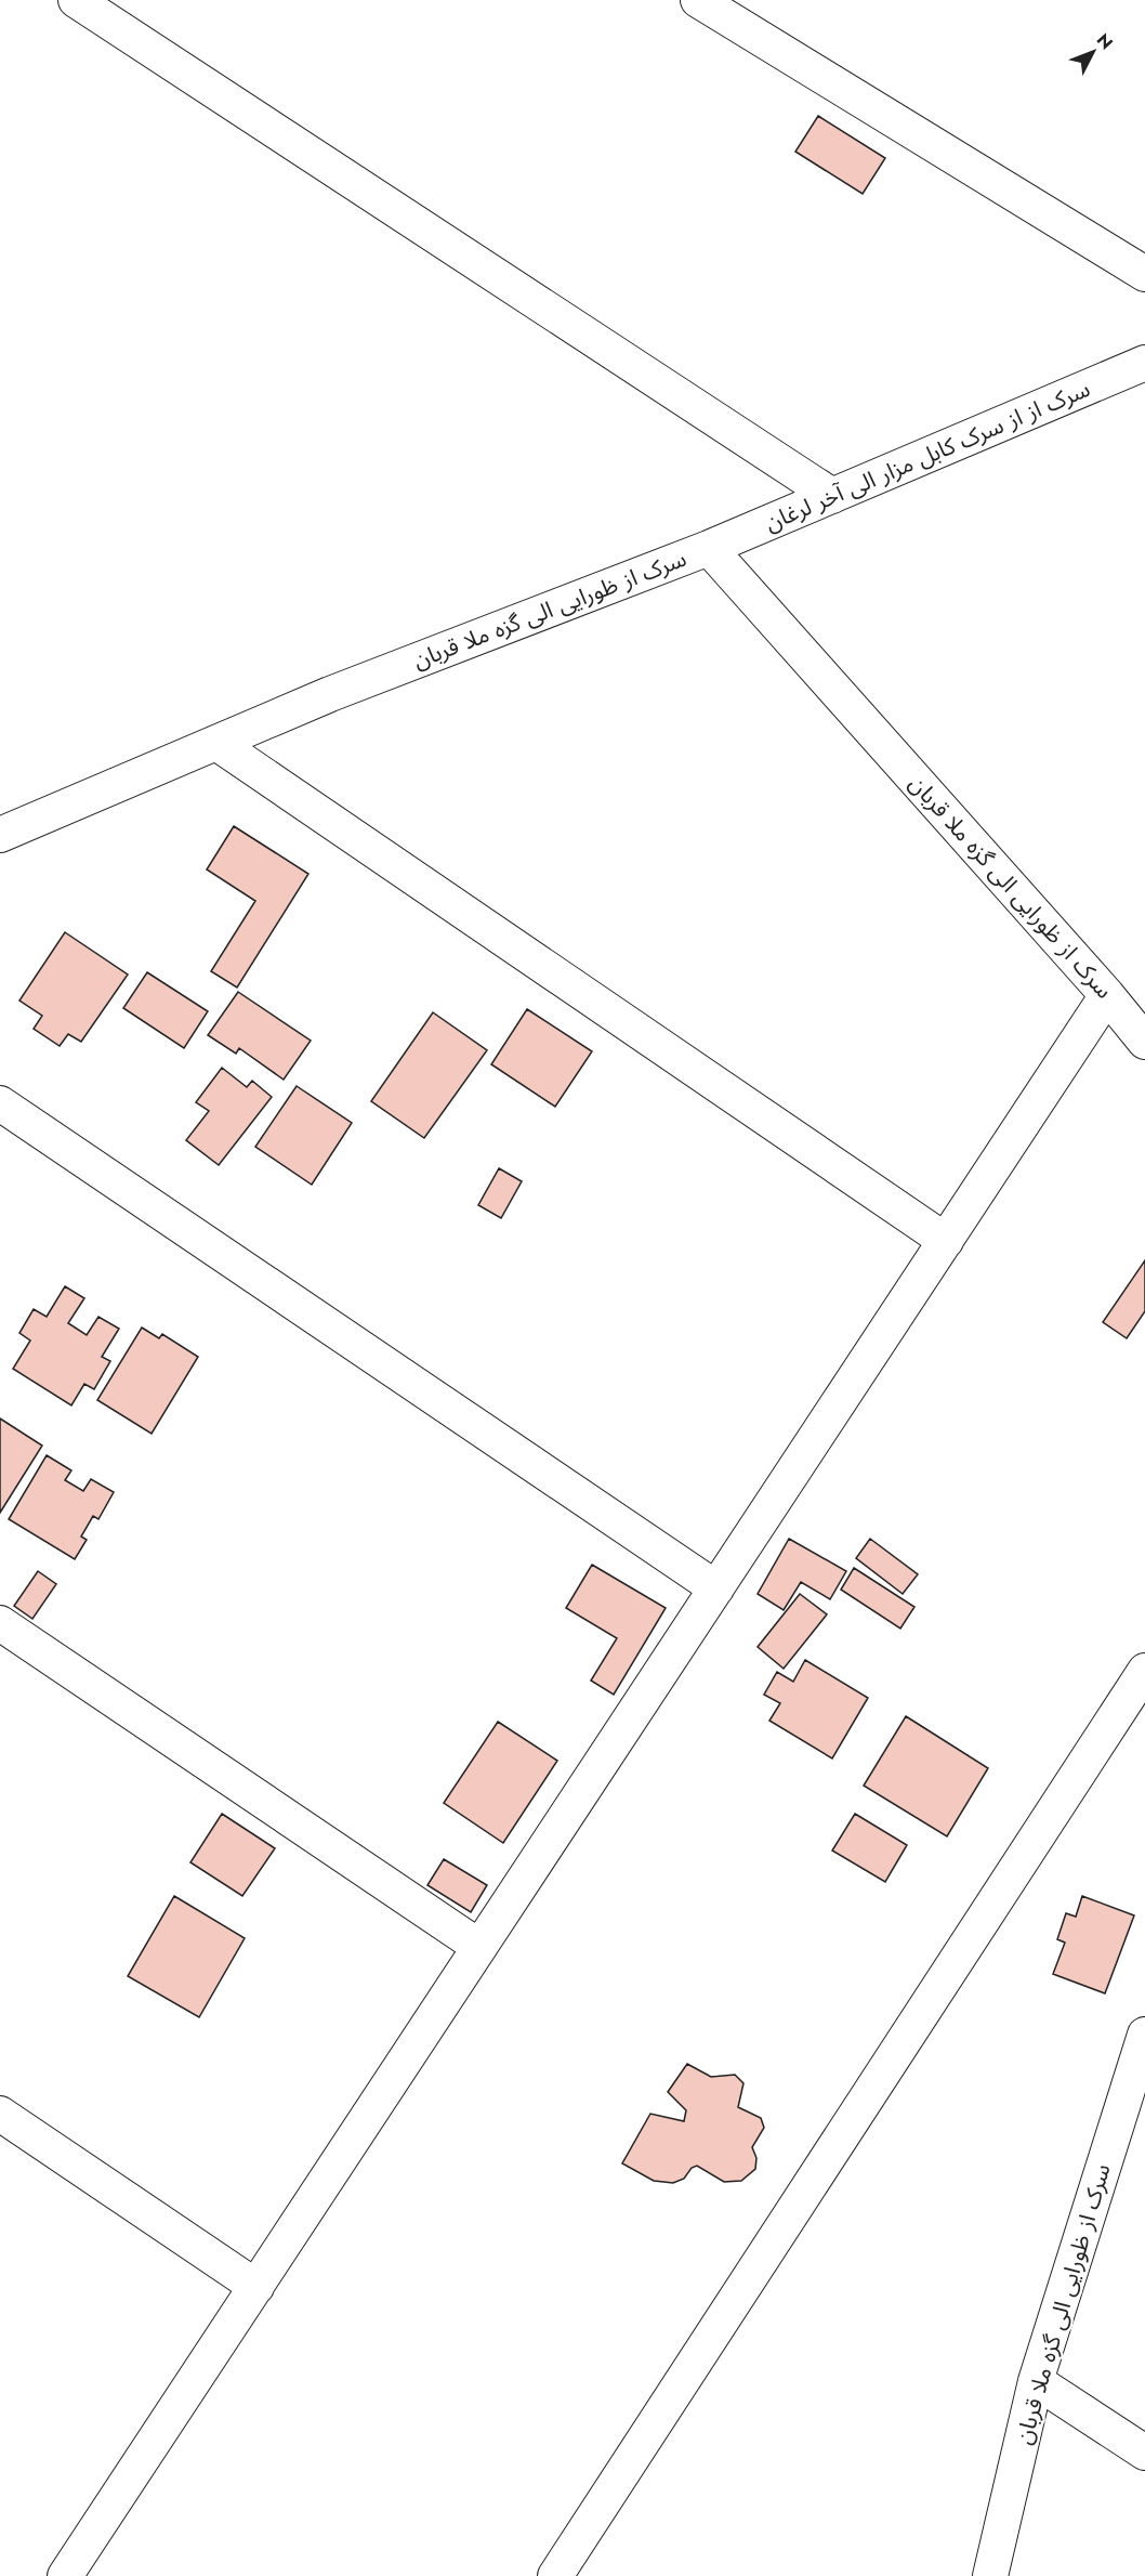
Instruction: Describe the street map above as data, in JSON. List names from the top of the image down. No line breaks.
{"streets":{"street":["سرک از از سرک کابل مزار الی آخر لرغان","سرک از ظورایی الی گزه ملا قربان"]},"crossings":[["سرک از از سرک کابل مزار الی آخر لرغان","سرک از ظورایی الی گزه ملا قربان"]],"north":"top right"}
